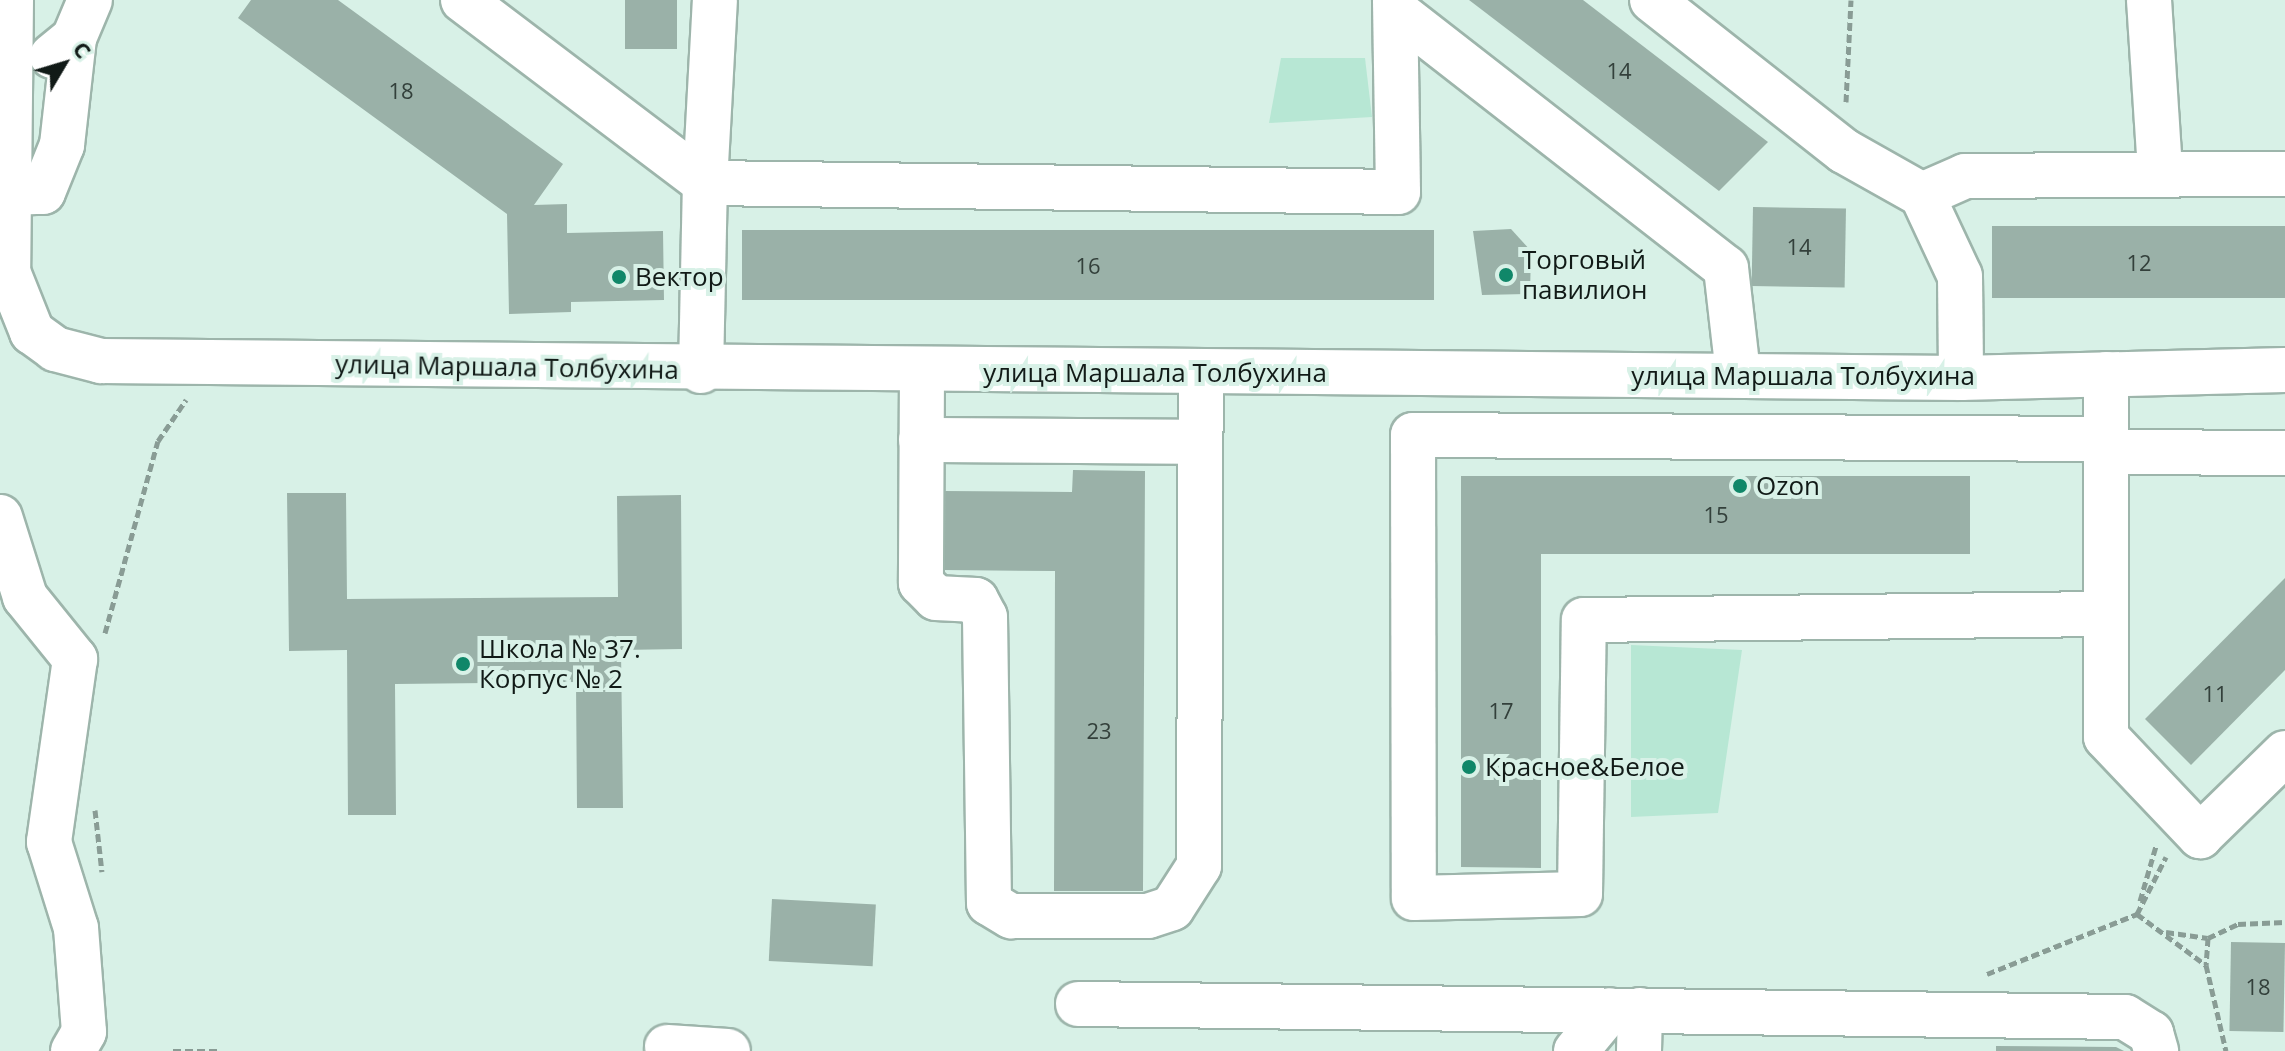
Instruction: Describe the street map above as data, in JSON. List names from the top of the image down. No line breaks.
{"streets":{"street":["улица Маршала Толбухина"]},"places":["Торговый павилион","Вектор","Ozon","Школа № 37. Корпус № 2","Красное&Белое"],"house_numbers":["14","18","14","12","16","15","11","17","23","18"],"north":"top right"}
